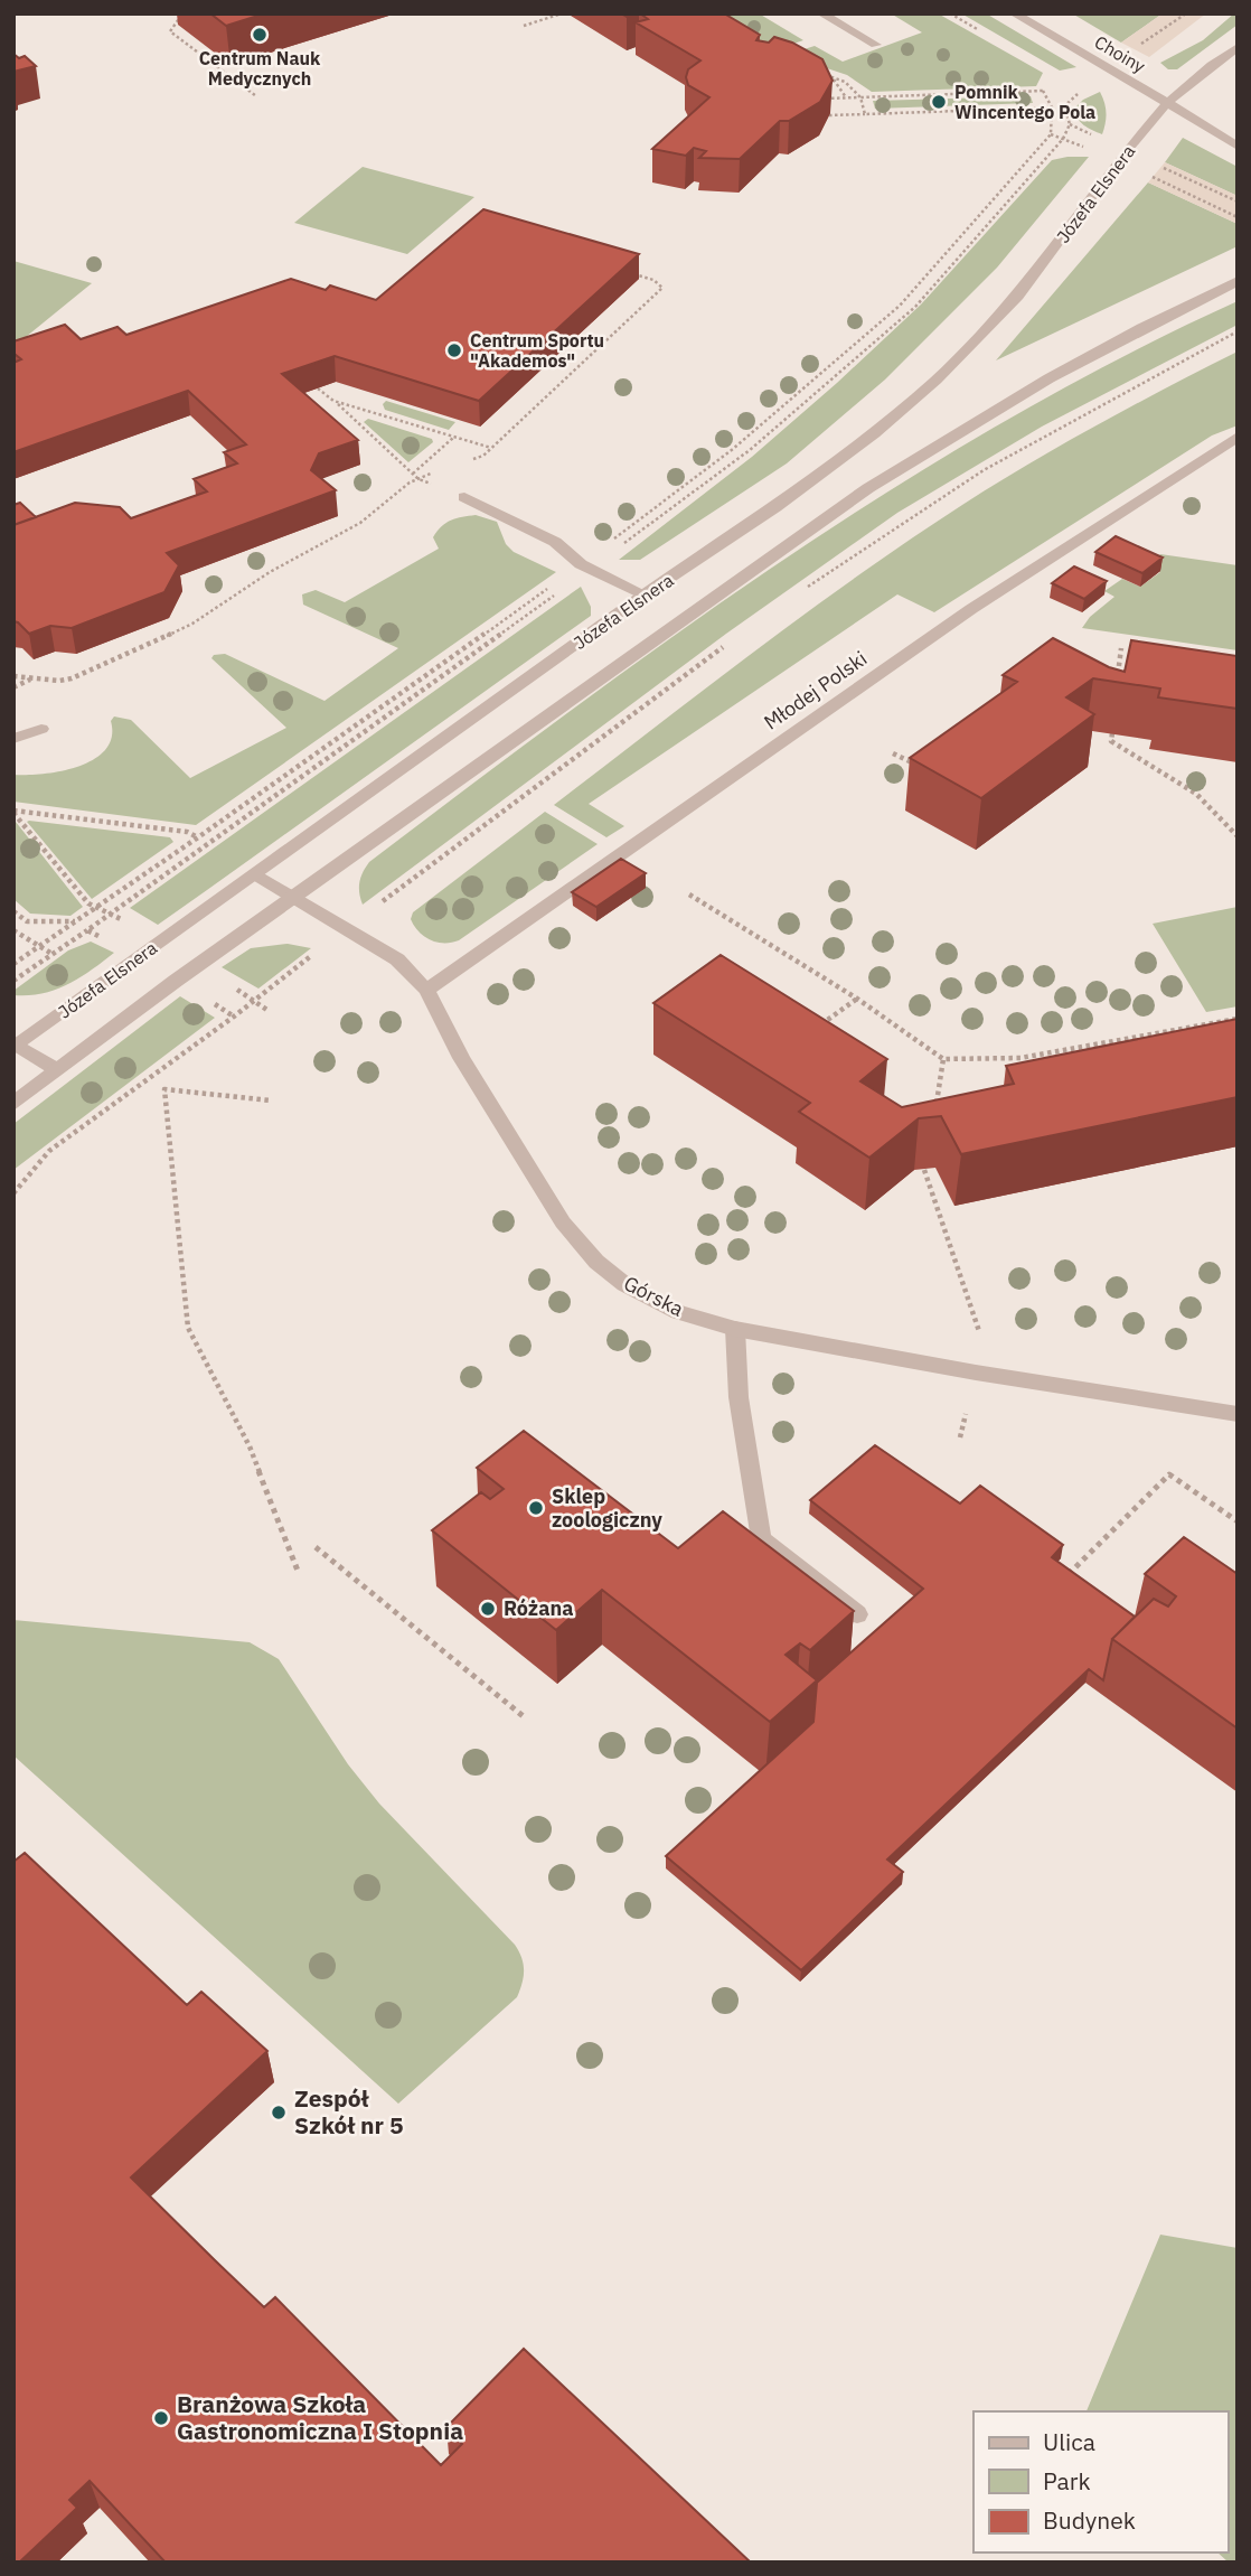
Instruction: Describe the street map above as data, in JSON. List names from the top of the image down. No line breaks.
{"streets":{"street":["Choiny","Józefa Elsnera","Młodej Polski","Górska"]},"crossings":[["Choiny","Józefa Elsnera"],["Józefa Elsnera","Górska"],["Młodej Polski","Górska"]],"places":["Centrum Nauk Medycznych","Pomnik Wincentego Pola","Centrum Sportu \"Akademos\"","Sklep zoologiczny","Różana","Zespół Szkół nr 5","Branżowa Szkoła Gastronomiczna I Stopnia"],"legend":["Ulica","Park","Budynek"]}
